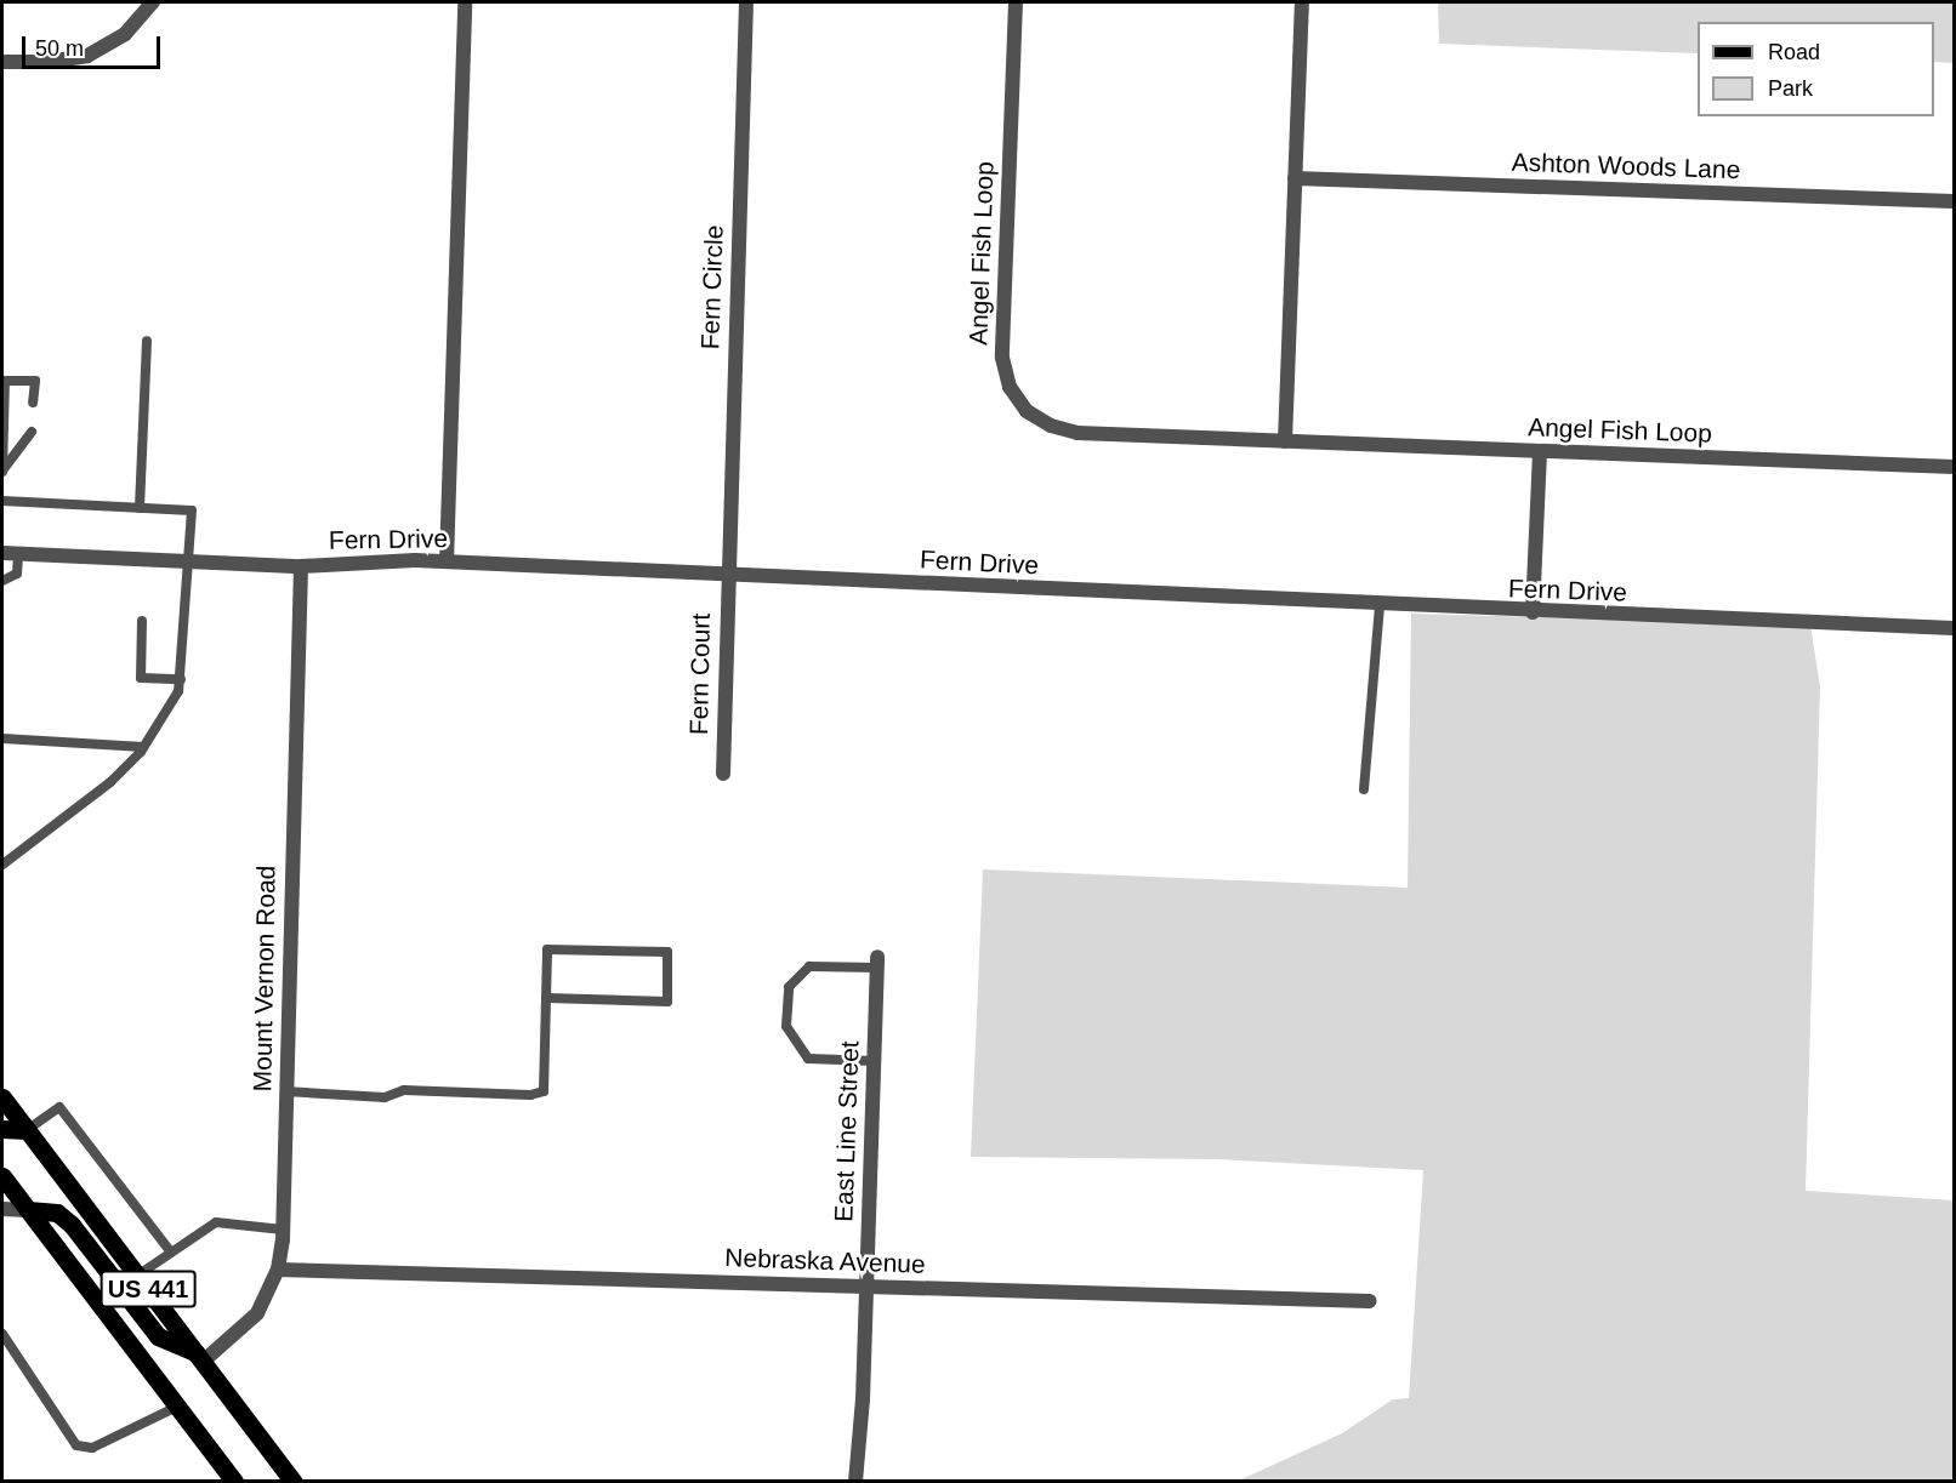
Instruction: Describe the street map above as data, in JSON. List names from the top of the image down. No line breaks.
{"streets":{"main road":["US 441"],"street":["Ashton Woods Lane","Angel Fish Loop","Fern Circle","Fern Drive","Fern Court","Mount Vernon Road","East Line Street","Nebraska Avenue"]},"crossings":[["Fern Circle","Fern Drive"],["Fern Circle","Fern Court"],["Fern Drive","Fern Court"],["Fern Drive","Mount Vernon Road"],["Mount Vernon Road","Nebraska Avenue"],["Mount Vernon Road","US 441"],["East Line Street","Nebraska Avenue"]],"legend":["Road","Park"],"scale_bar":"50 m"}
